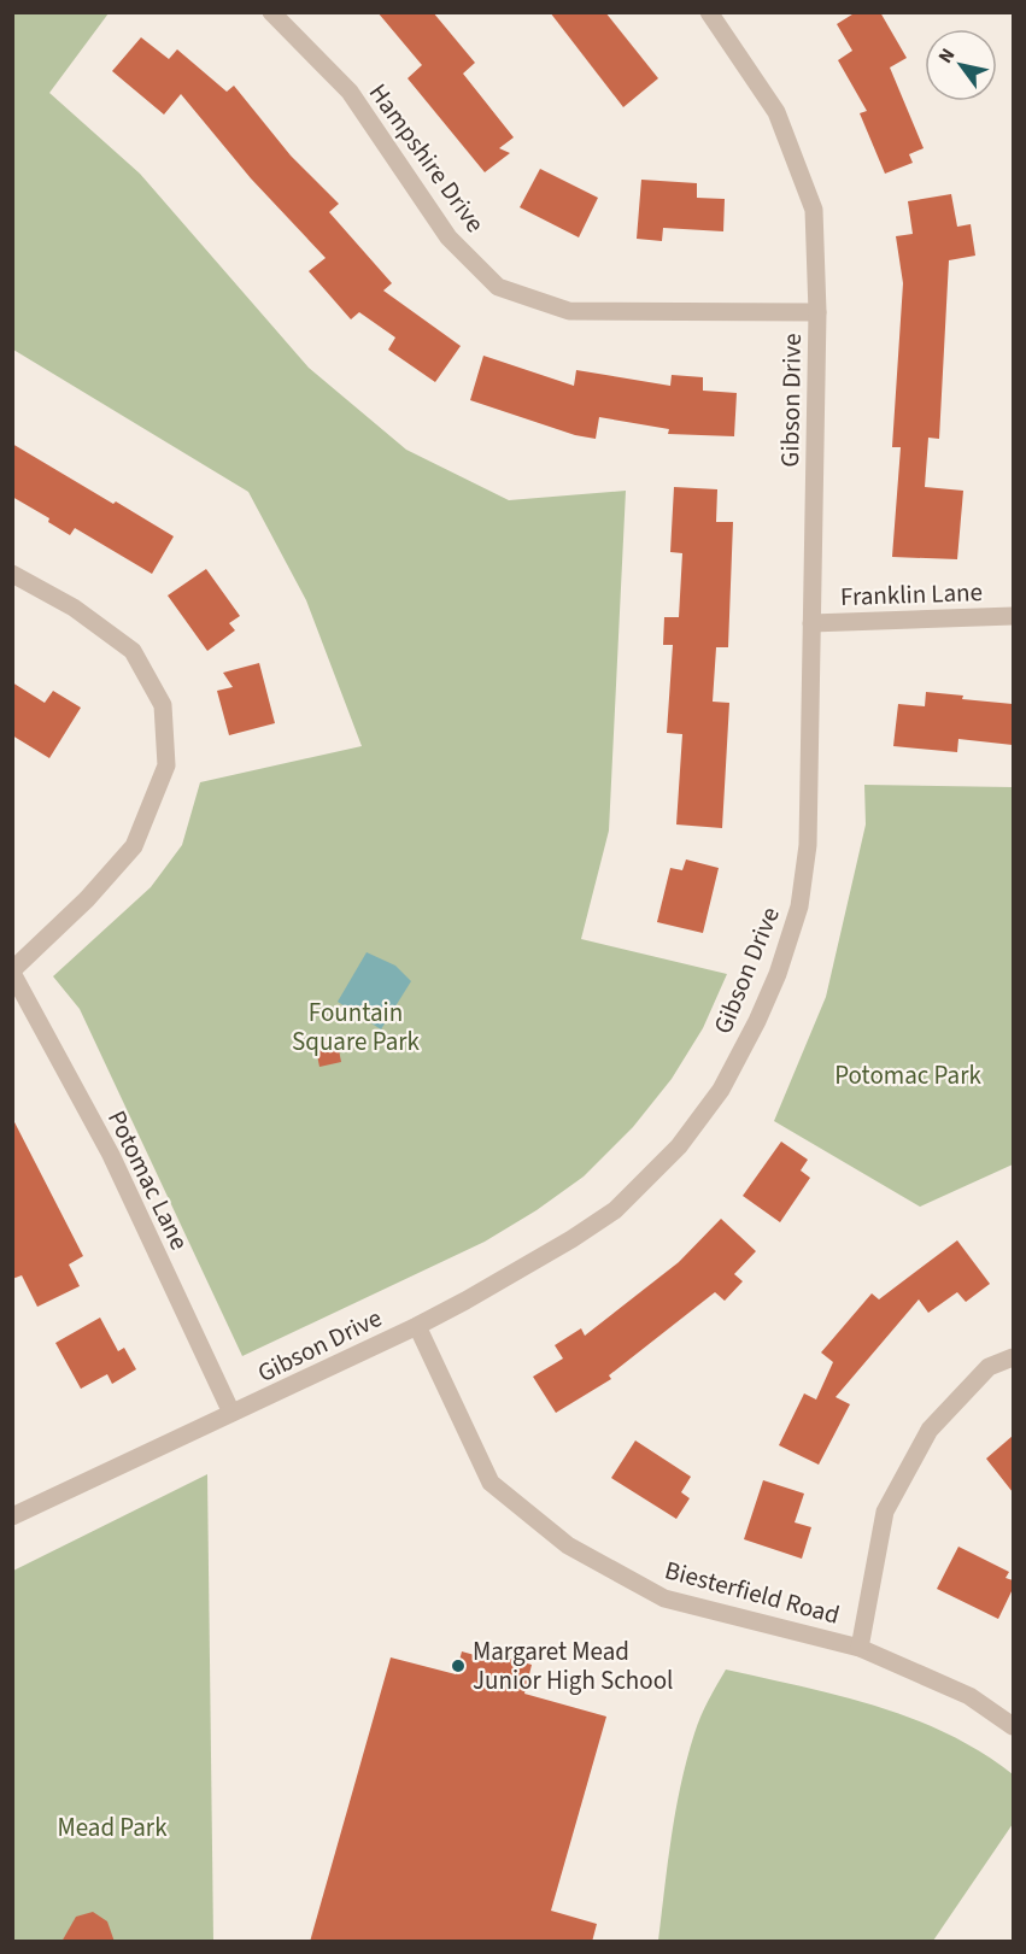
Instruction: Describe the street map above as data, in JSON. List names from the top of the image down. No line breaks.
{"streets":{"street":["Hampshire Drive","Gibson Drive","Franklin Lane","Potomac Lane","Biesterfield Road"]},"crossings":[["Hampshire Drive","Gibson Drive"],["Gibson Drive","Franklin Lane"],["Gibson Drive","Potomac Lane"],["Gibson Drive","Biesterfield Road"]],"parks":["Fountain Square Park","Potomac Park","Mead Park"],"places":["Margaret Mead Junior High School"],"north":"top left"}
